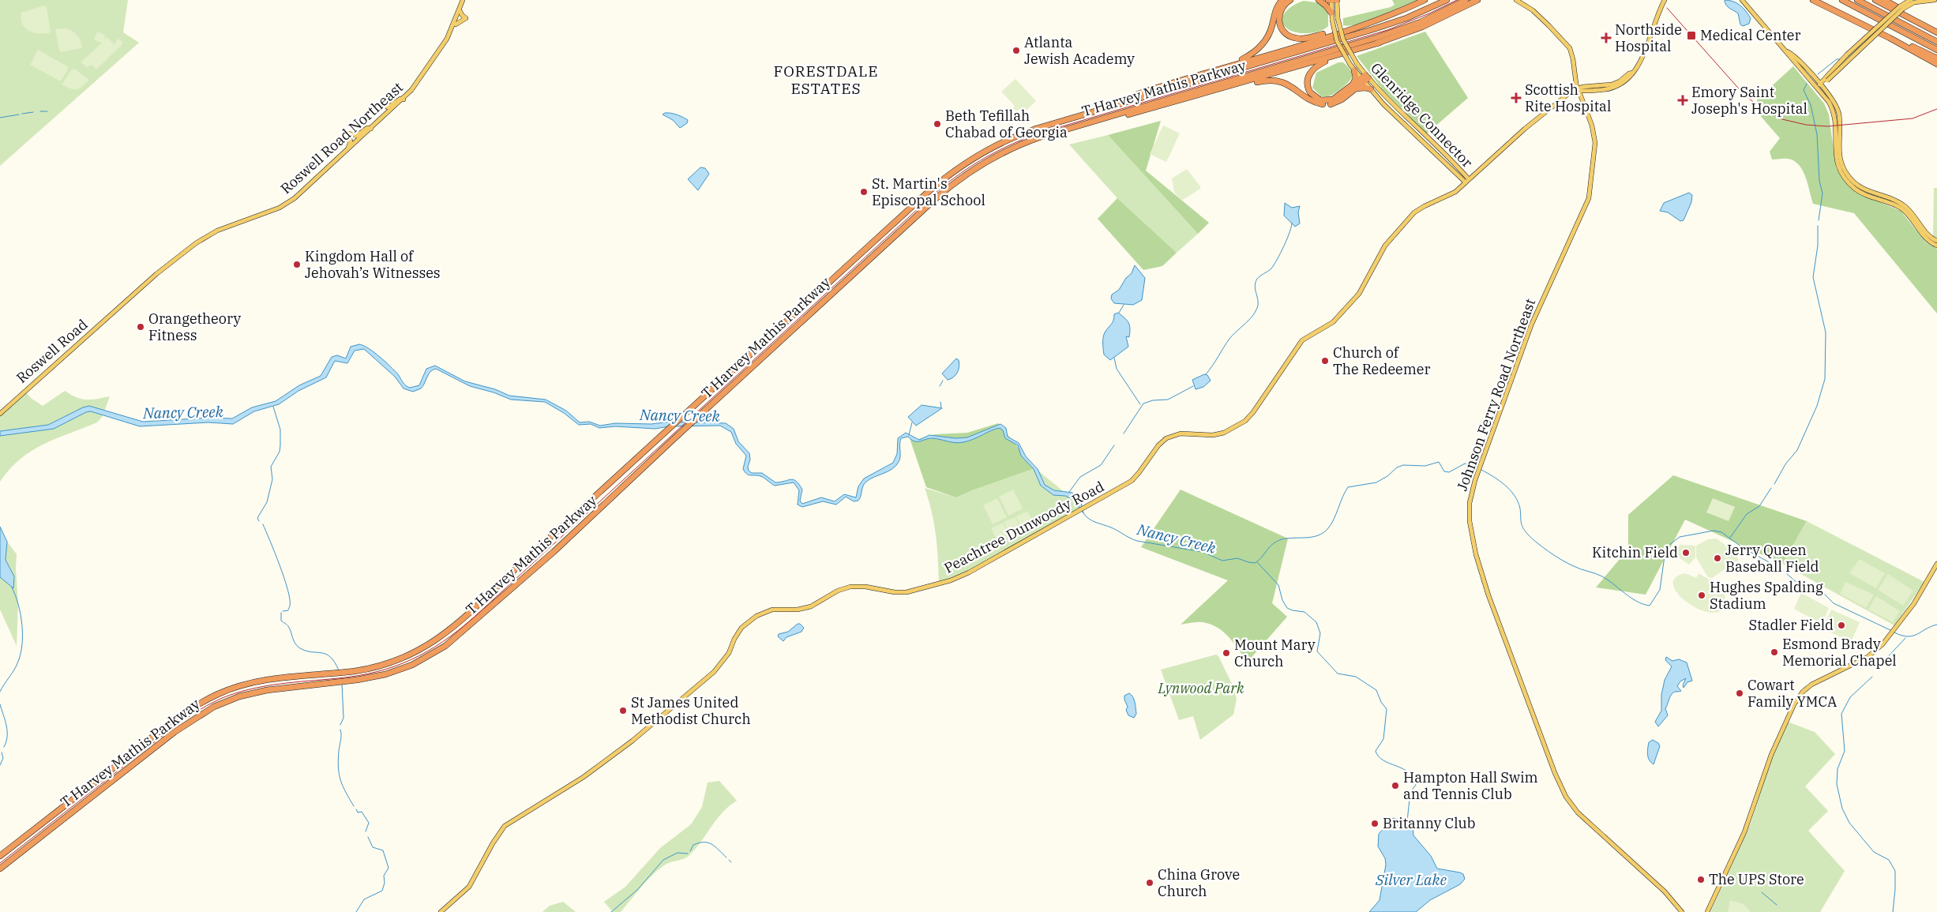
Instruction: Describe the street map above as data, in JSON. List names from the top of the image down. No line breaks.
{"streets":{"highway":["T Harvey Mathis Parkway"],"main road":["Glenridge Connector","Roswell Road Northeast","Roswell Road","Johnson Ferry Road Northeast","Peachtree Dunwoody Road"]},"crossings":[["Glenridge Connector","Peachtree Dunwoody Road"],["Roswell Road Northeast","Roswell Road"],["Johnson Ferry Road Northeast","Peachtree Dunwoody Road"]],"districts":["FORESTDALE ESTATES"],"water":["Nancy Creek","Silver Lake"],"parks":["Lynwood Park"],"places":{"transit":["Medical Center"],"health":["Northside Hospital","Scottish Rite Hospital","Emory Saint Joseph's Hospital"],"other":["Atlanta Jewish Academy","Beth Tefillah Chabad of Georgia","St. Martin's Episcopal School","Kingdom Hall of Jehovah’s Witnesses","Orangetheory Fitness","Church of The Redeemer","Kitchin Field","Jerry Queen Baseball Field","Hughes Spalding Stadium","Stadler Field","Esmond Brady Memorial Chapel","Mount Mary Church","Cowart Family YMCA","St James United Methodist Church","Hampton Hall Swim and Tennis Club","Britanny Club","The UPS Store","China Grove Church"]}}
